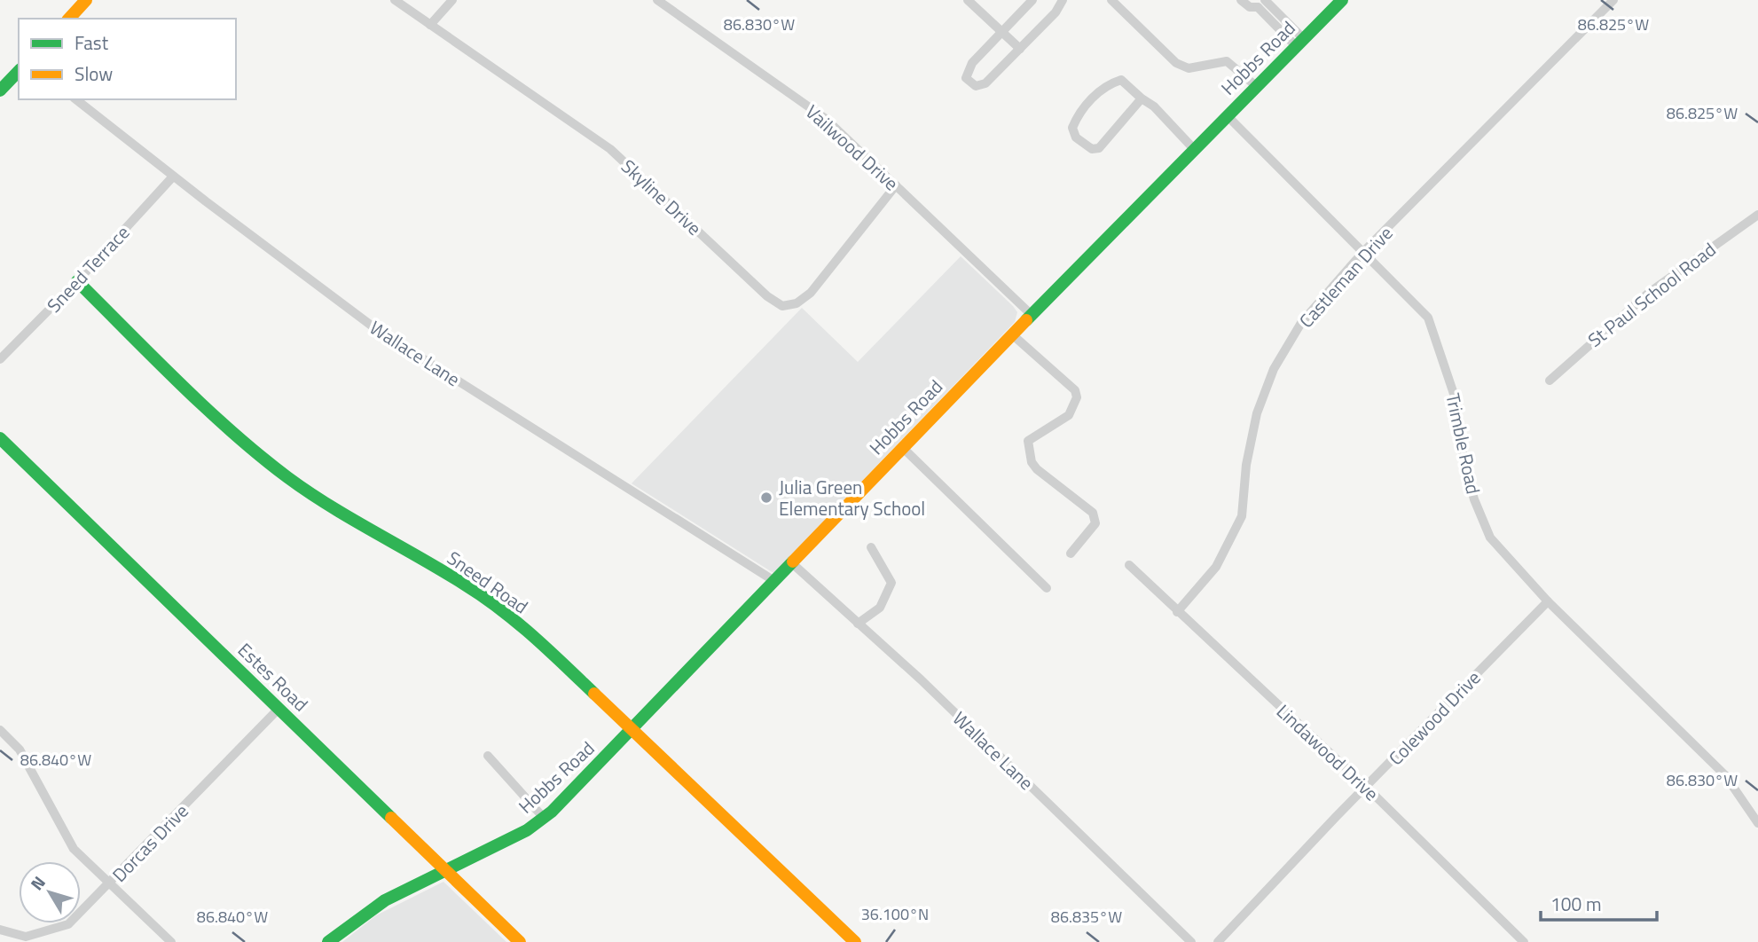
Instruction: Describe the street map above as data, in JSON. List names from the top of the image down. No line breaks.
{"streets":{"street":["Hobbs Road","Vailwood Drive","Skyline Drive","Sneed Terrace","Castleman Drive","St Paul School Road","Wallace Lane","Trimble Road","Sneed Road","Estes Road","Colewood Drive","Lindawood Drive","Dorcas Drive"]},"crossings":[["Hobbs Road","Vailwood Drive"],["Hobbs Road","Wallace Lane"],["Hobbs Road","Trimble Road"],["Hobbs Road","Sneed Road"],["Hobbs Road","Estes Road"],["Vailwood Drive","Skyline Drive"],["Sneed Terrace","Wallace Lane"],["Sneed Terrace","Sneed Road"],["Castleman Drive","Trimble Road"],["Castleman Drive","Lindawood Drive"],["Trimble Road","Colewood Drive"],["Estes Road","Dorcas Drive"],["Colewood Drive","Lindawood Drive"]],"places":["Julia Green Elementary School"],"legend":["Fast","Slow"],"scale_bar":"100 m","north":"top left","coordinates":["86.830°W","86.825°W","86.840°W","36.100°N","86.835°W"]}
